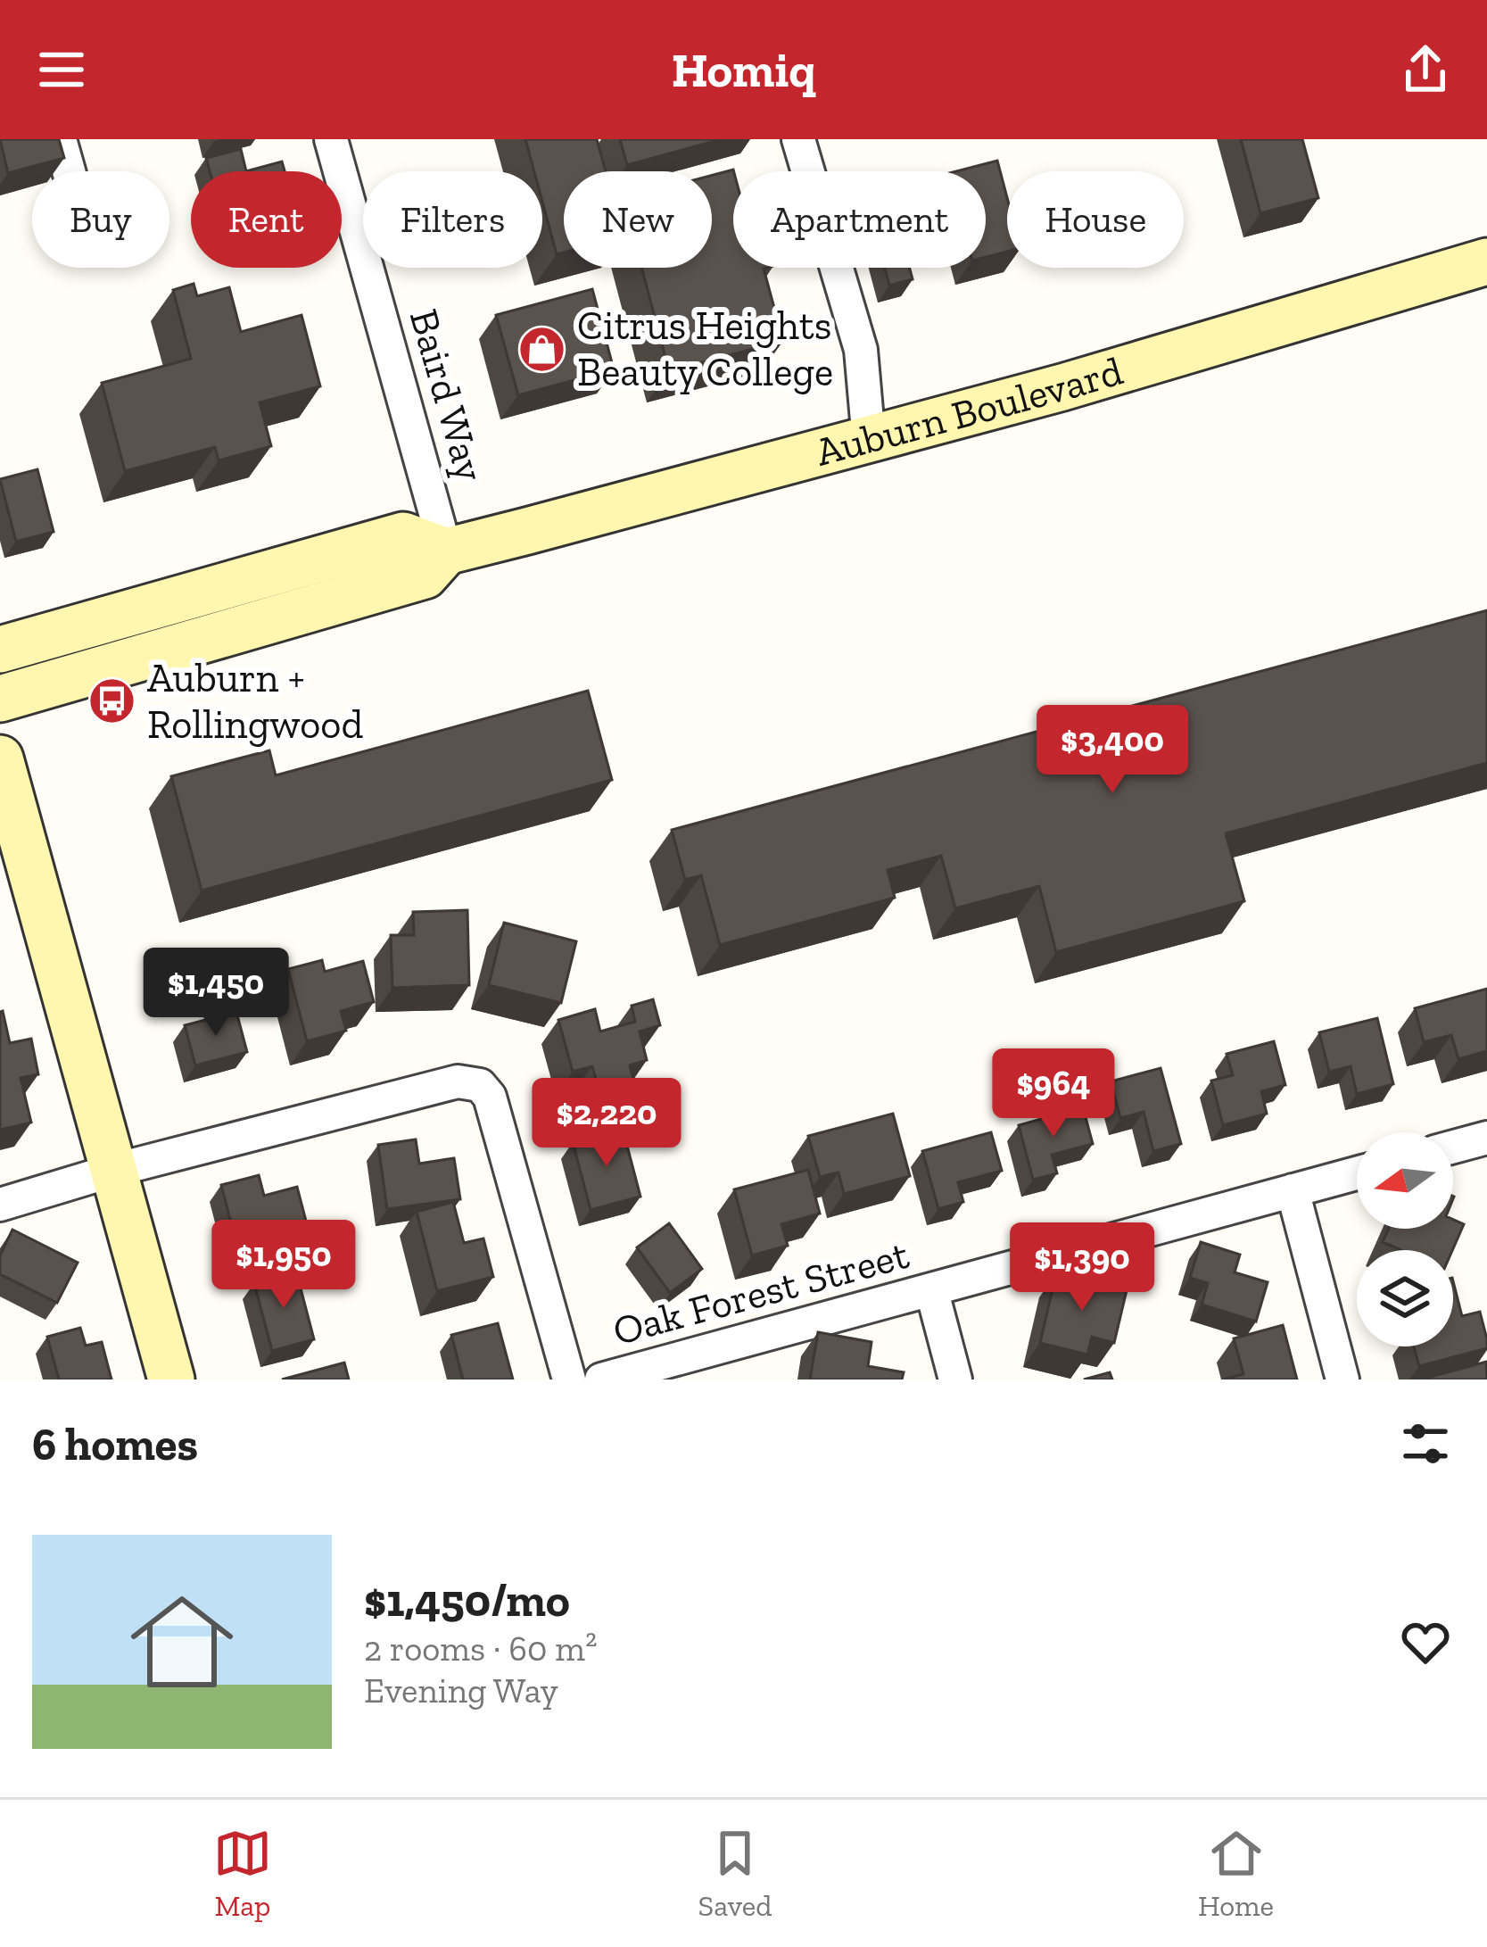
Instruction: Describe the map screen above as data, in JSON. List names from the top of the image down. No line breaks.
{"streets":{"main road":["Auburn Boulevard"],"street":["Baird Way","Oak Forest Street"]},"crossings":[["Baird Way","Auburn Boulevard"]],"places":{"shop":["Citrus Heights Beauty College"],"bus stop":["Auburn + Rollingwood"]},"north":"left","page":{"header":"Homiq","chip":["Buy","Rent","Filters","New","Apartment","House"],"price":["$3,400","$1,450","$964","$2,220","$1,950","$1,390"],"heading":"6 homes","list":[{"name":"$1,450/mo","note":"2 rooms · 60 m² · Evening Way"}],"tabs":["Map","Saved","Home"]}}
